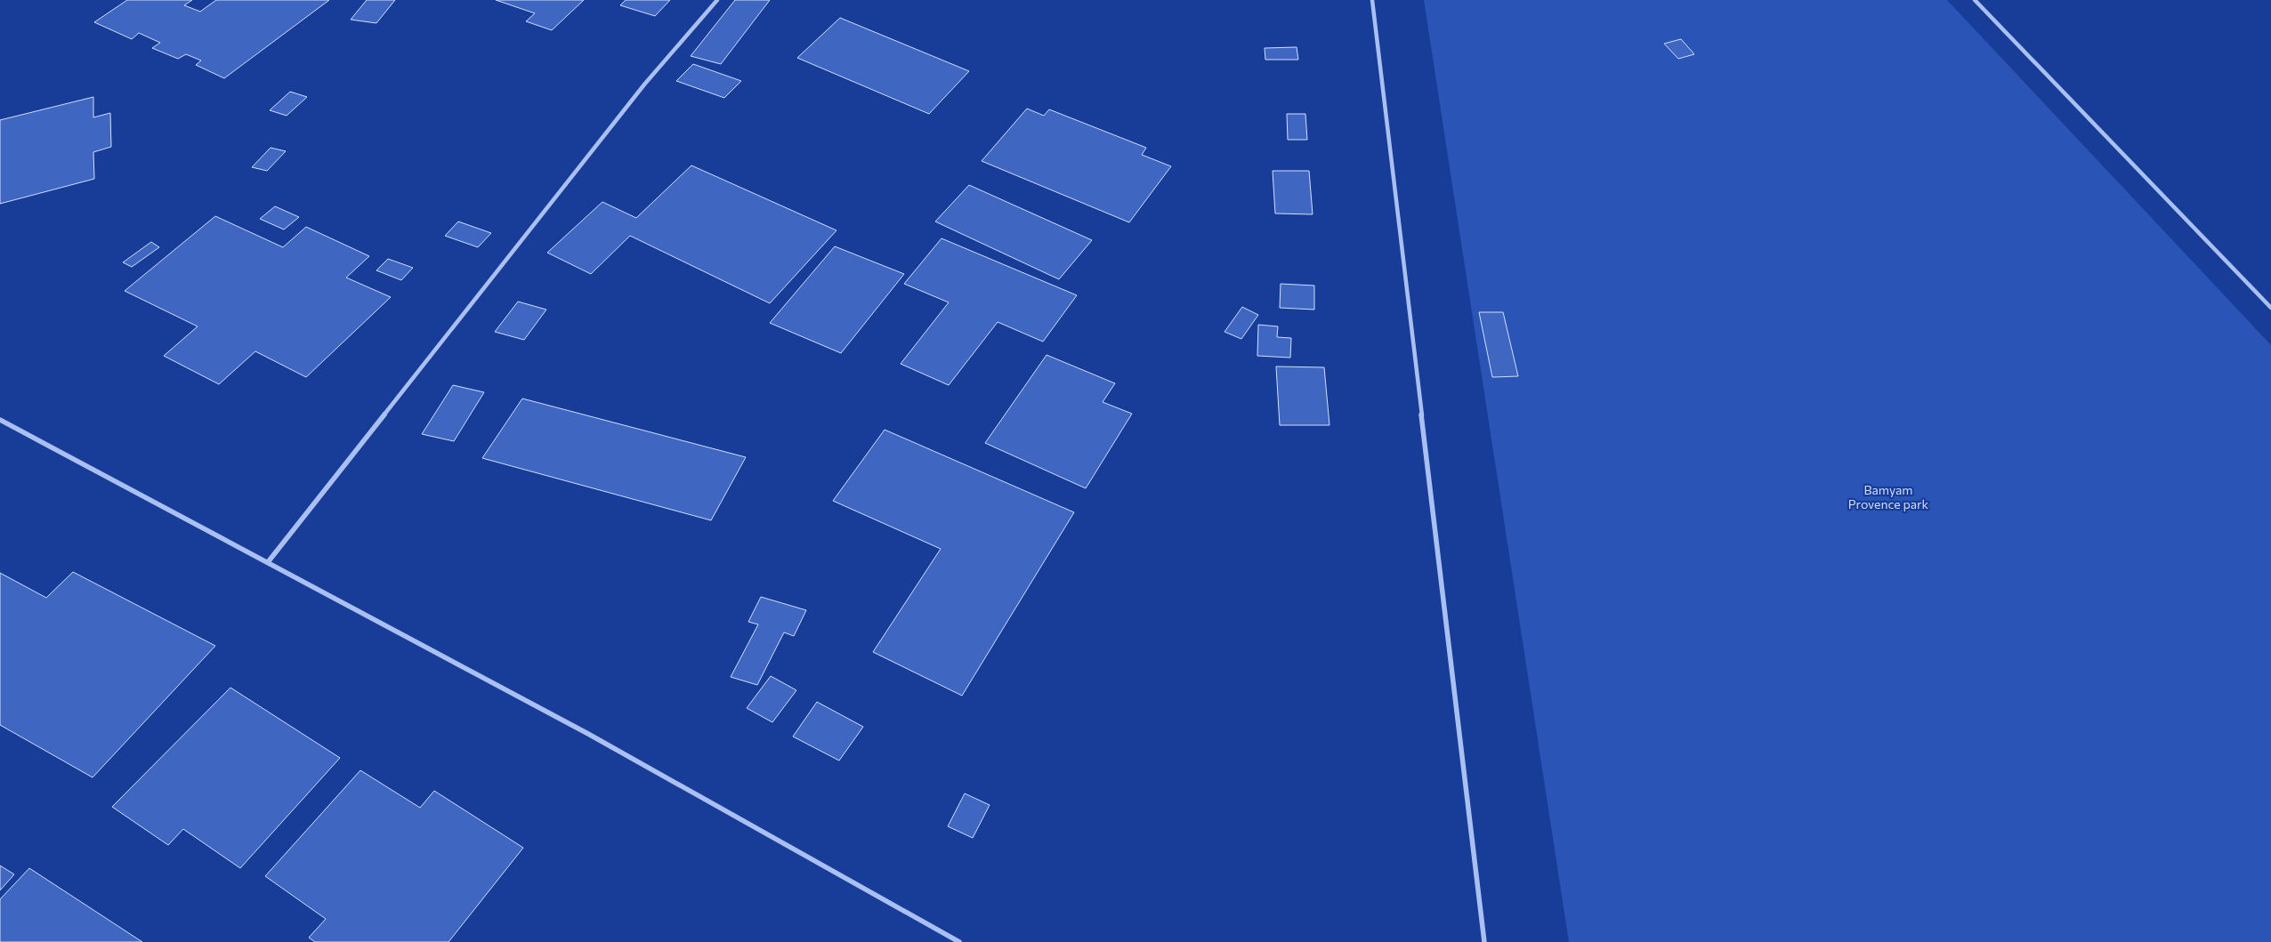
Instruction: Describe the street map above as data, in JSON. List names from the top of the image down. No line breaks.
{"parks":["Bamyam Provence park"]}
